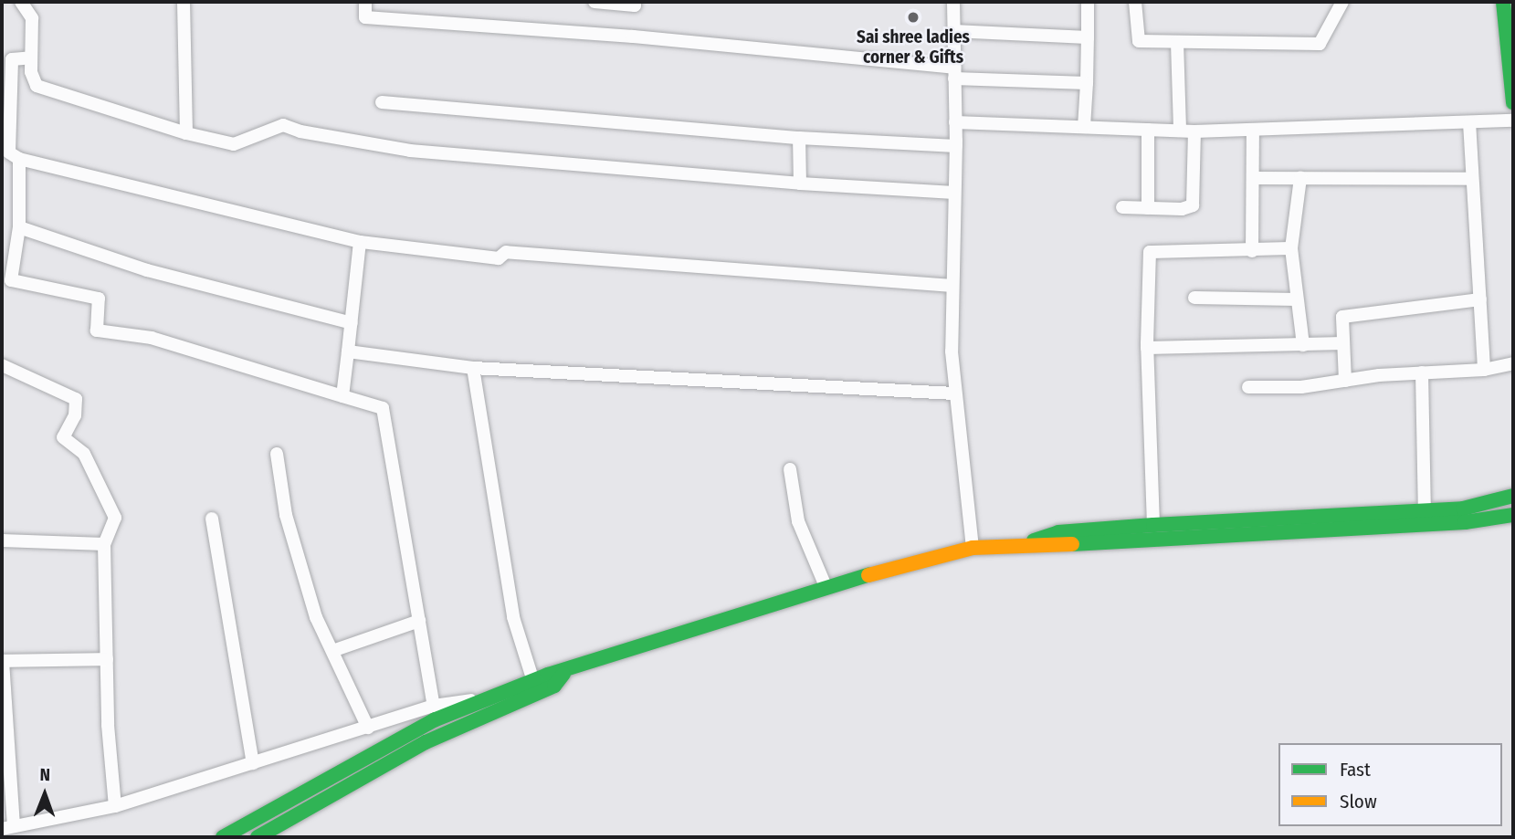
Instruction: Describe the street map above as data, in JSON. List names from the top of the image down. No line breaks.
{"places":["Sai shree ladies corner & Gifts"],"legend":["Fast","Slow"],"north":"top"}
